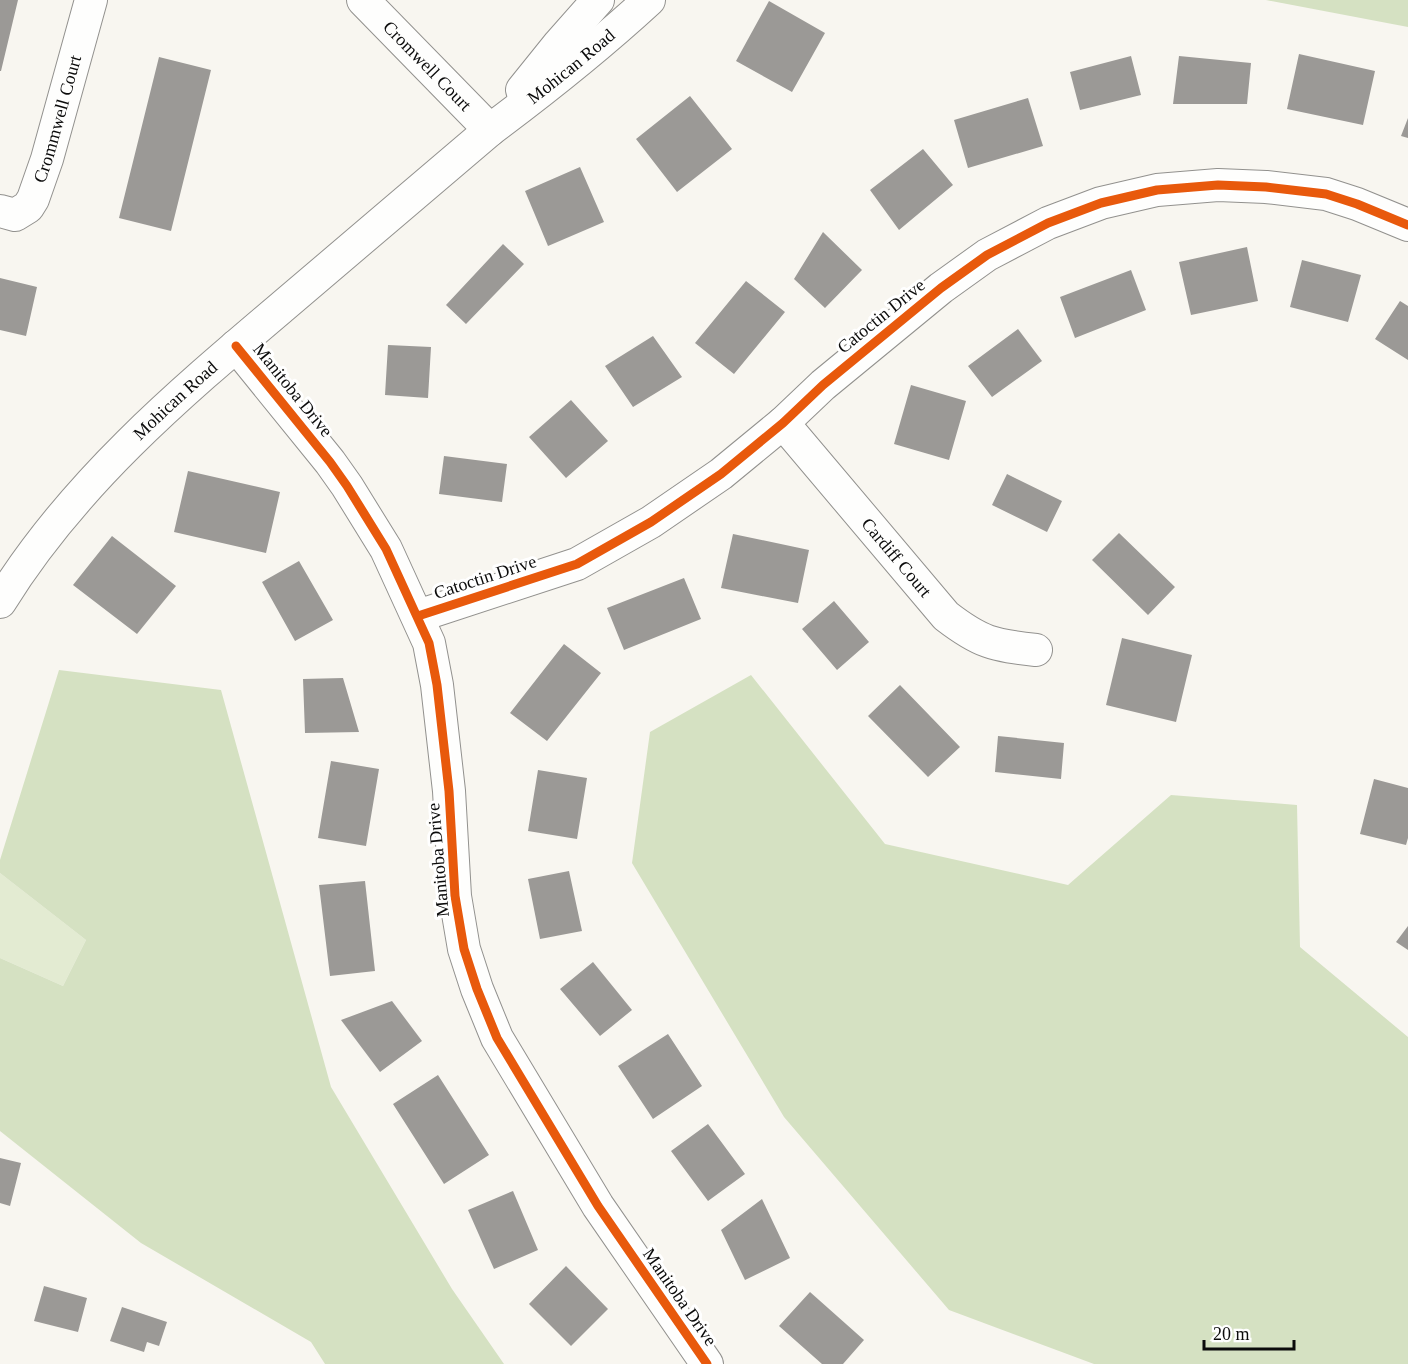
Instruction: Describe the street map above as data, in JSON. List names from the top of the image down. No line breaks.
{"streets":{"street":["Cromwell Court","Mohican Road","Crommwell Court","Catoctin Drive","Manitoba Drive","Cardiff Court"]},"crossings":[["Cromwell Court","Mohican Road"],["Mohican Road","Manitoba Drive"],["Catoctin Drive","Manitoba Drive"],["Catoctin Drive","Cardiff Court"]],"scale_bar":"20 m"}
